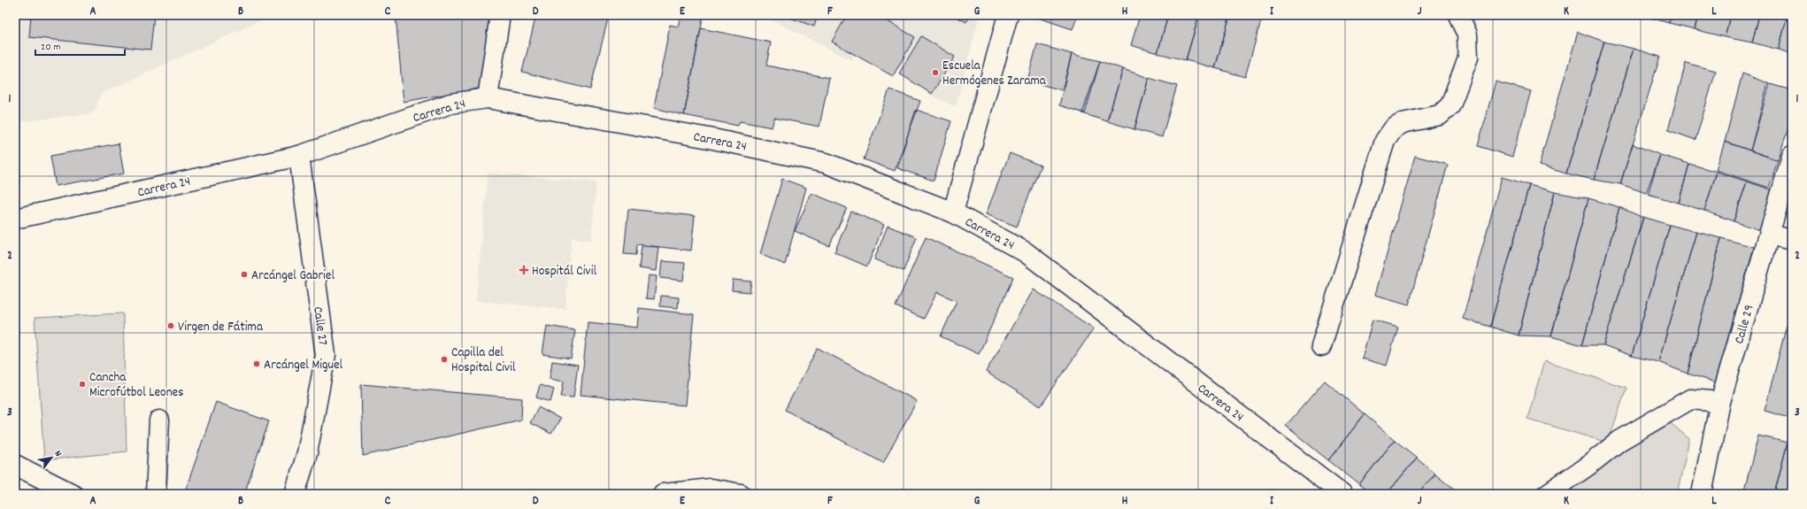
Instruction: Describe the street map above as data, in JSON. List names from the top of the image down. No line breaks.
{"streets":{"street":["Carrera 24","Calle 29","Calle 27"]},"crossings":[["Carrera 24","Calle 27"]],"places":{"other":["Escuela Hermógenes Zarama","Arcángel Gabriel","Virgen de Fátima","Capilla del Hospital Civil","Arcángel Miguel","Cancha Microfútbol Leones"],"health":["Hospitál Civil"]},"scale_bar":"20 m","north":"top right","grid":{"columns":["A","B","C","D","E","F","G","H","I","J","K","L"],"rows":["1","2","3"]}}
